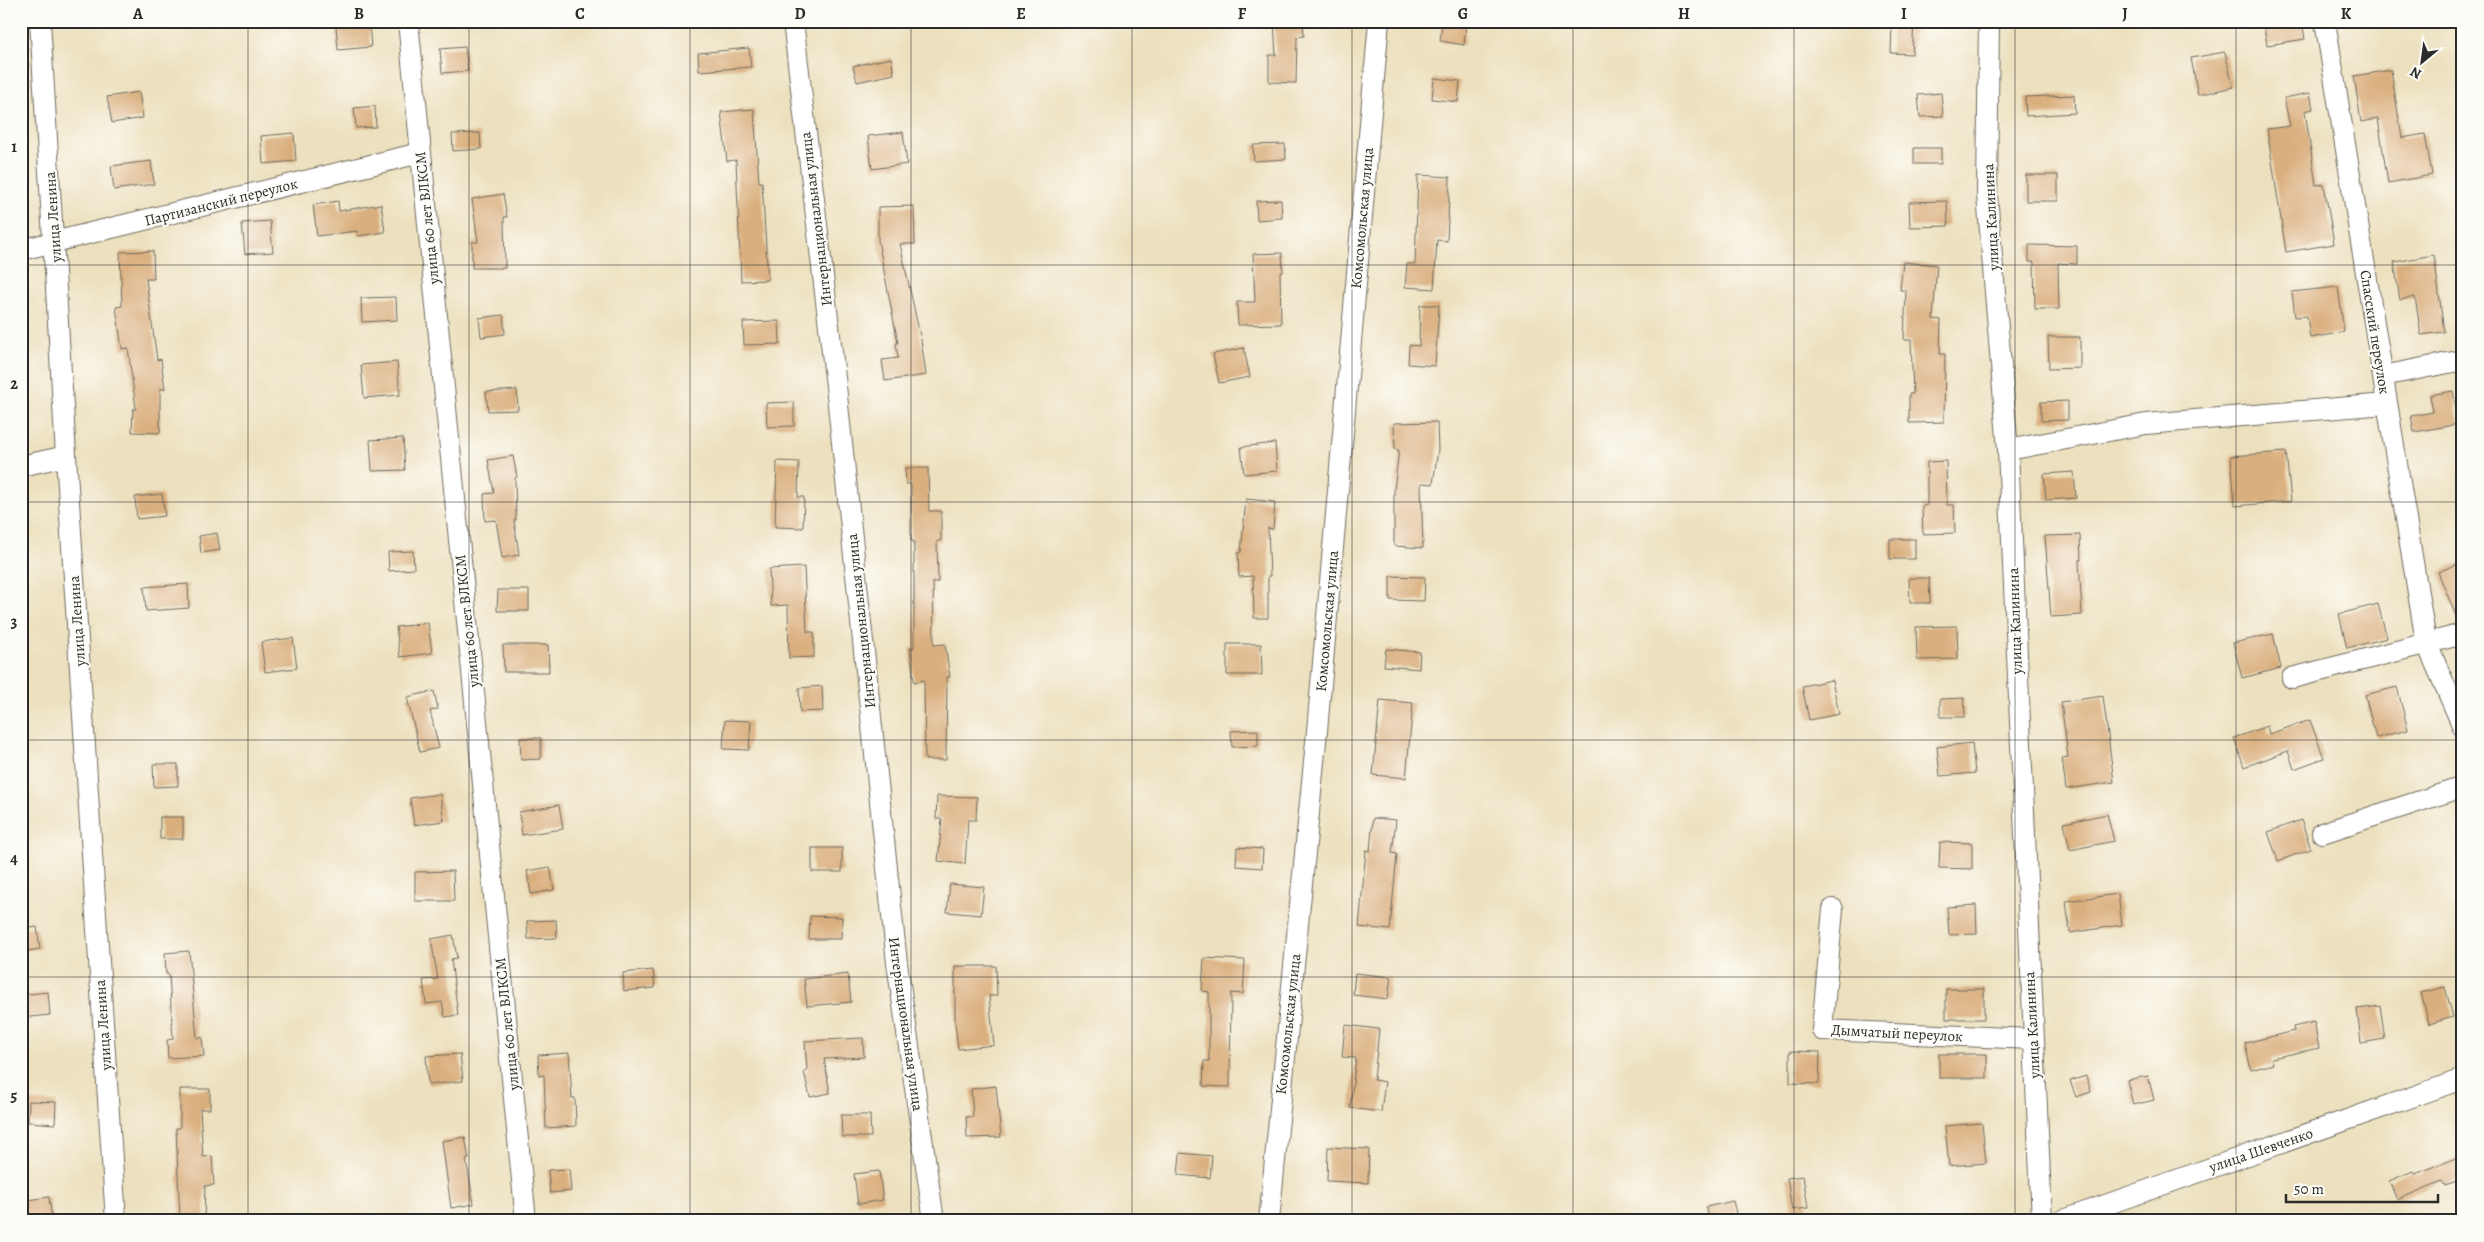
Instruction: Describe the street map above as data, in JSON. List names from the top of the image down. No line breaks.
{"streets":{"street":["Партизанский переулок","улица Ленина","улица Калинина","улица 60 лет ВЛКСМ","Комсомольская улица","Интернациональная улица","Спасский переулок","Дымчатый переулок","улица Шевченко"]},"crossings":[["Партизанский переулок","улица Ленина"],["Партизанский переулок","улица 60 лет ВЛКСМ"],["улица Калинина","Дымчатый переулок"]],"scale_bar":"50 m","north":"bottom left","grid":{"columns":["A","B","C","D","E","F","G","H","I","J","K"],"rows":["1","2","3","4","5"]}}
